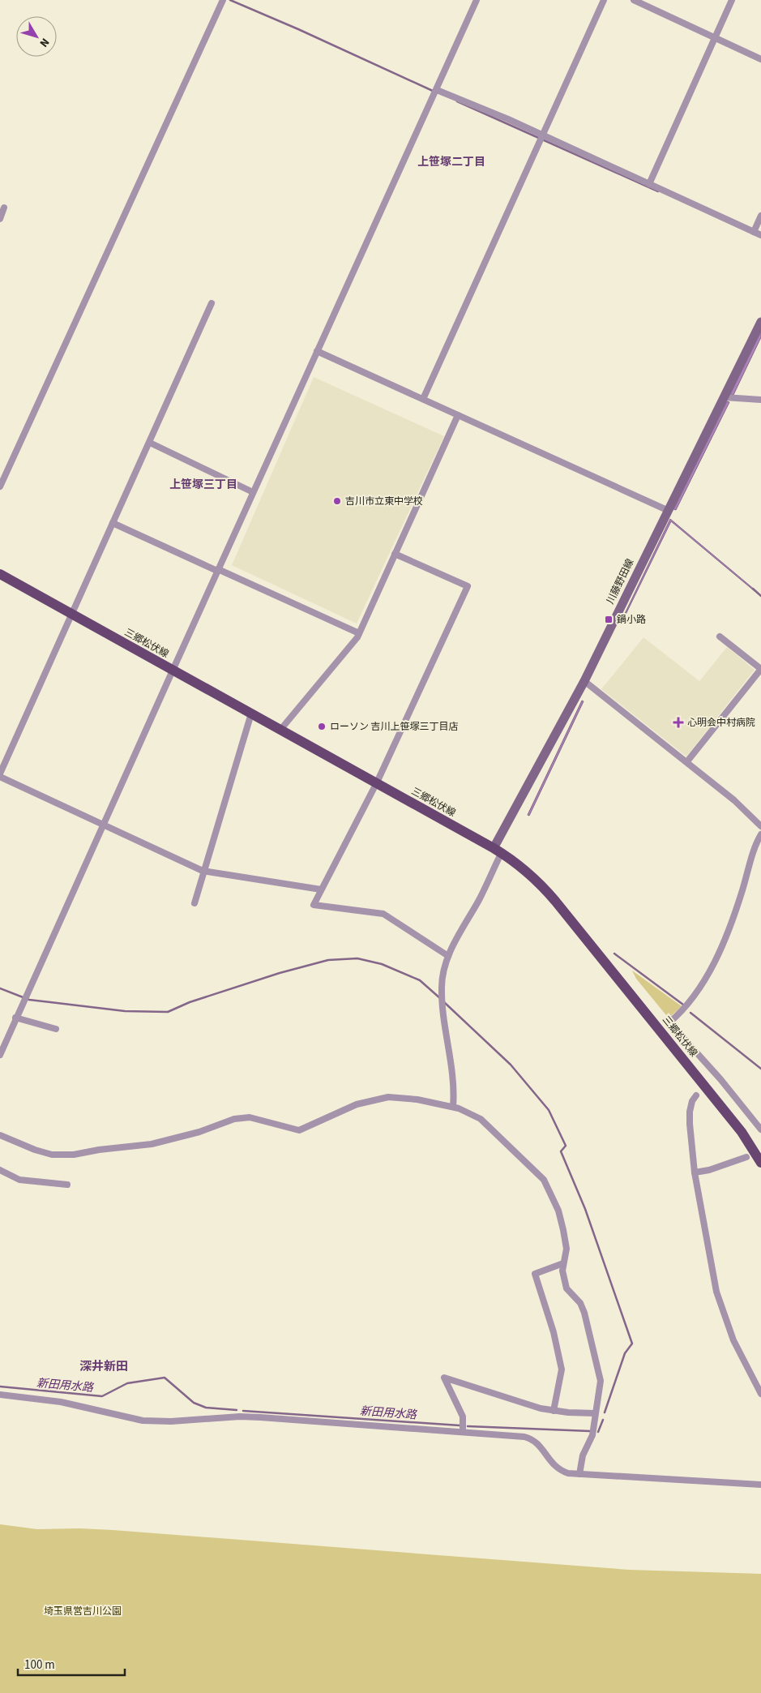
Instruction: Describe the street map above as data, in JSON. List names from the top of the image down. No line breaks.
{"streets":{"main road":["川藤野田線","三郷松伏線"]},"crossings":[["川藤野田線","三郷松伏線"]],"districts":["上笹塚二丁目","上笹塚三丁目","深井新田"],"water":["新田用水路"],"parks":["埼玉県営吉川公園"],"places":{"other":["吉川市立東中学校","ローソン 吉川上笹塚三丁目店"],"transit":["鍋小路"],"health":["心明会中村病院"]},"scale_bar":"100 m","north":"bottom right"}
